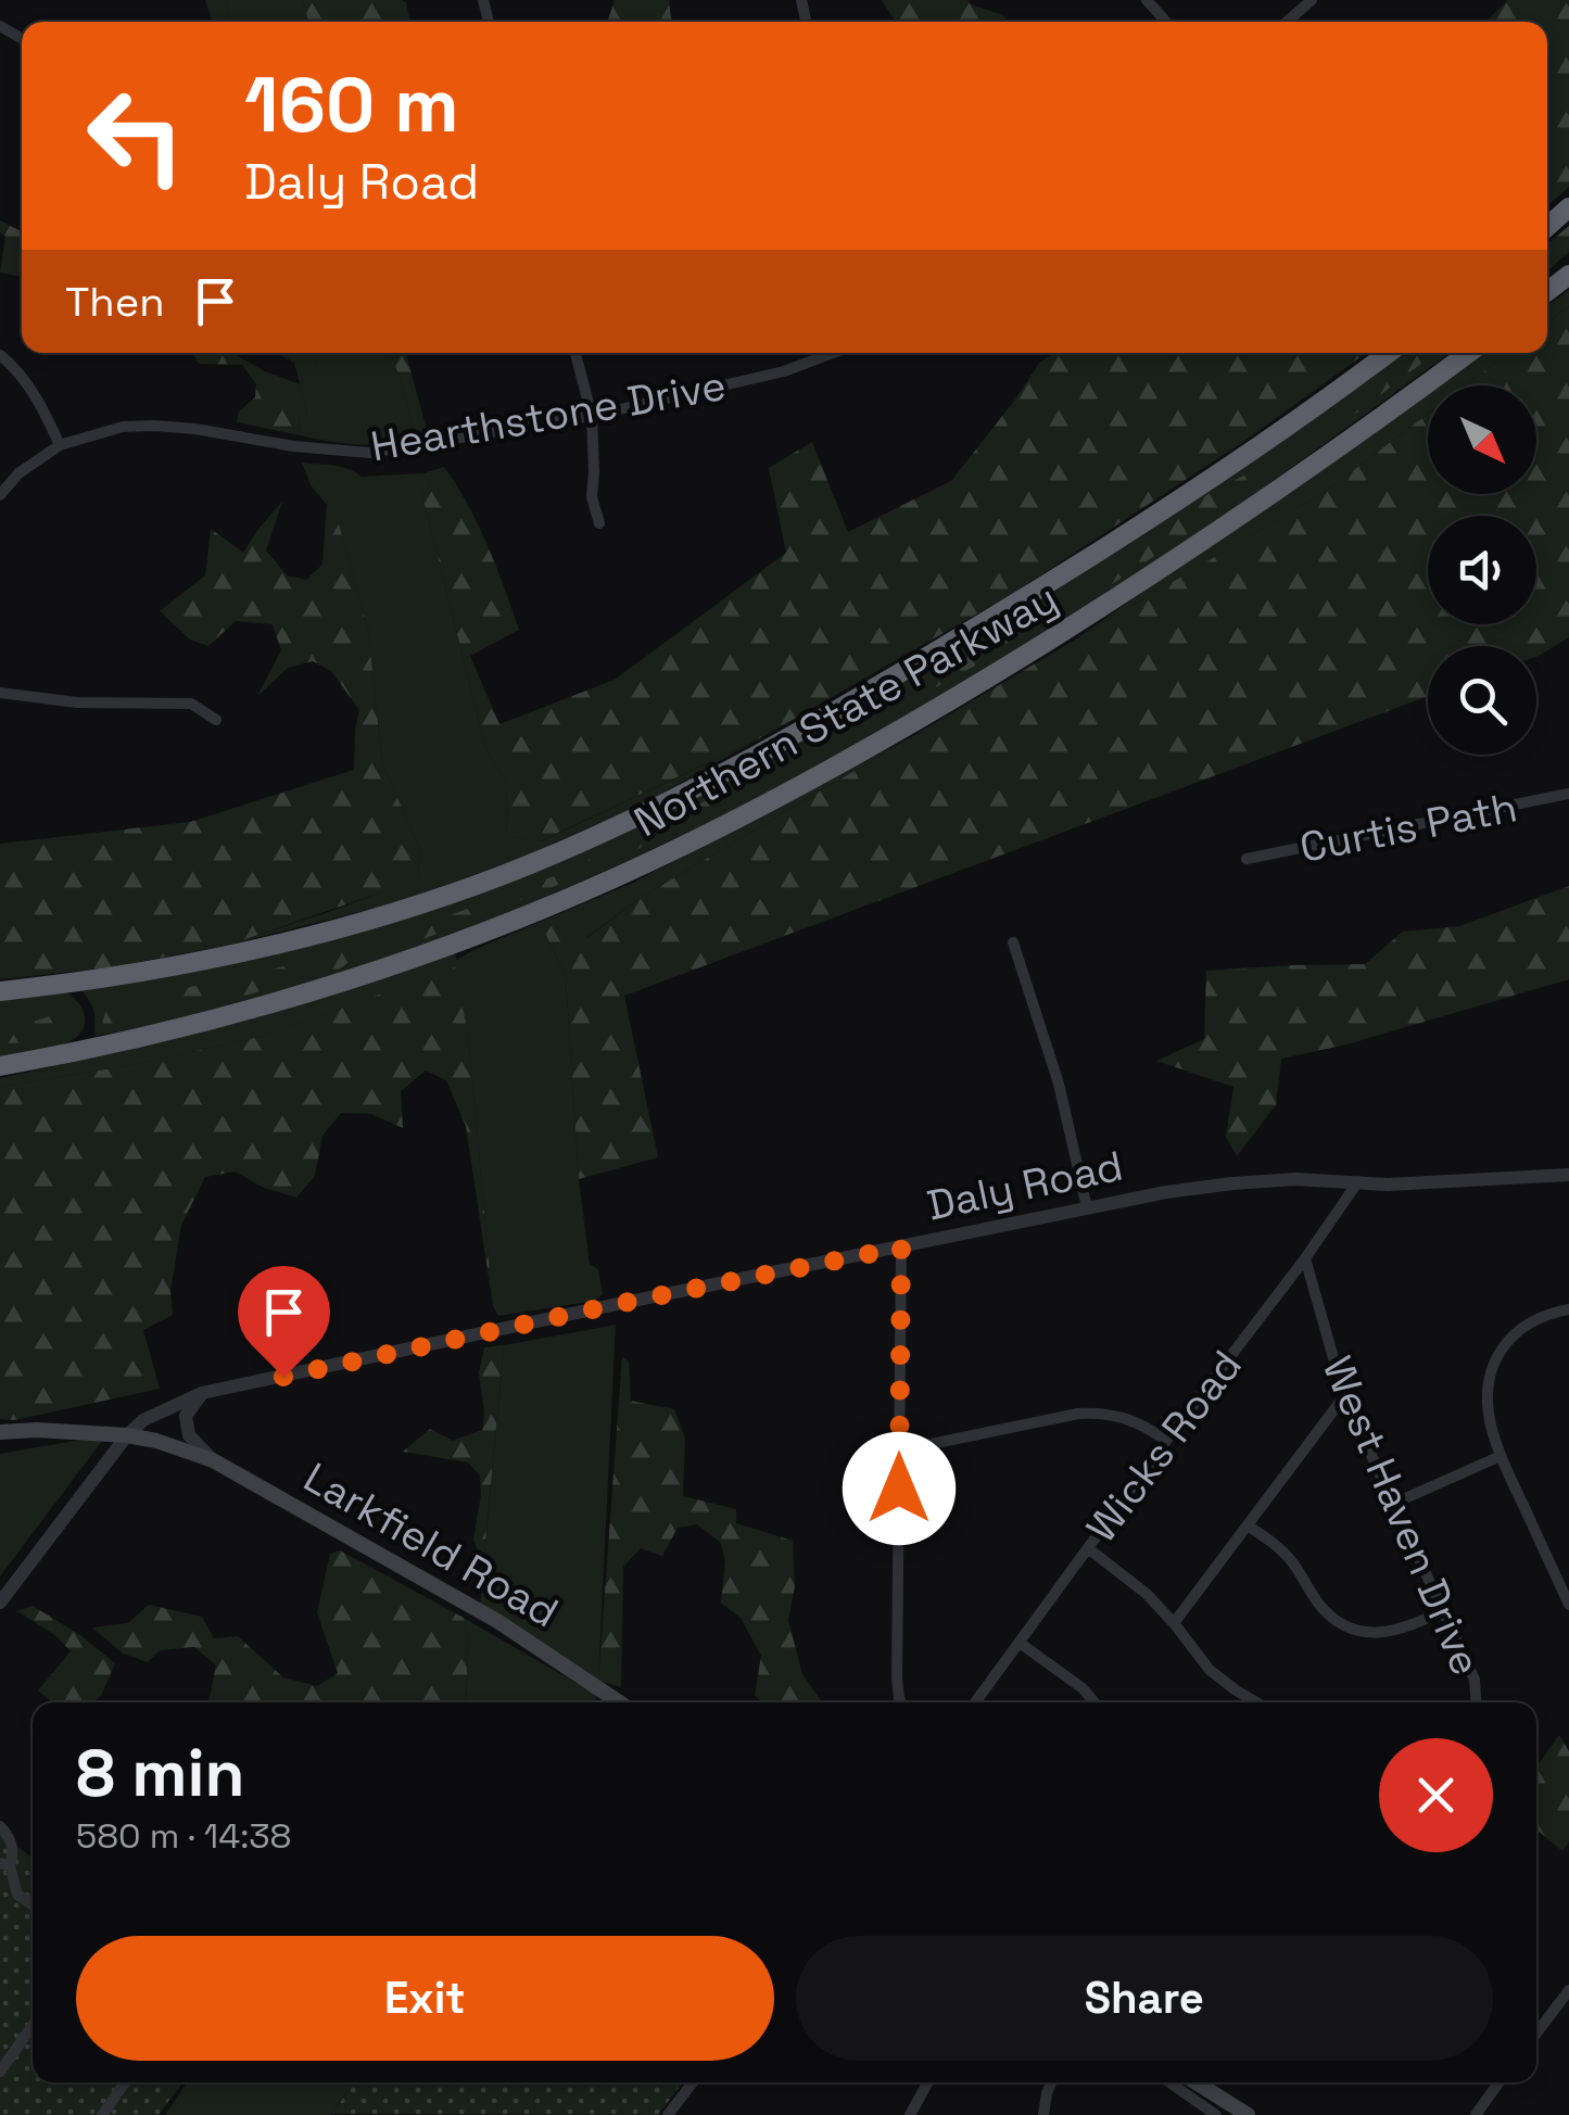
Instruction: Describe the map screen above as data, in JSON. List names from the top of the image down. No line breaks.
{"streets":{"highway":["Northern State Parkway"],"main road":["Larkfield Road"],"street":["Hearthstone Drive","Curtis Path","Daly Road","Wicks Road","West Haven Drive"]},"crossings":[["Daly Road","Wicks Road"],["Daly Road","Larkfield Road"],["Wicks Road","West Haven Drive"]],"north":"bottom right","page":{"turn":["160 m","Daly Road"],"then":"Then","heading":["8 min","580 m · 14:38"],"buttons":["Exit","Share"]}}
